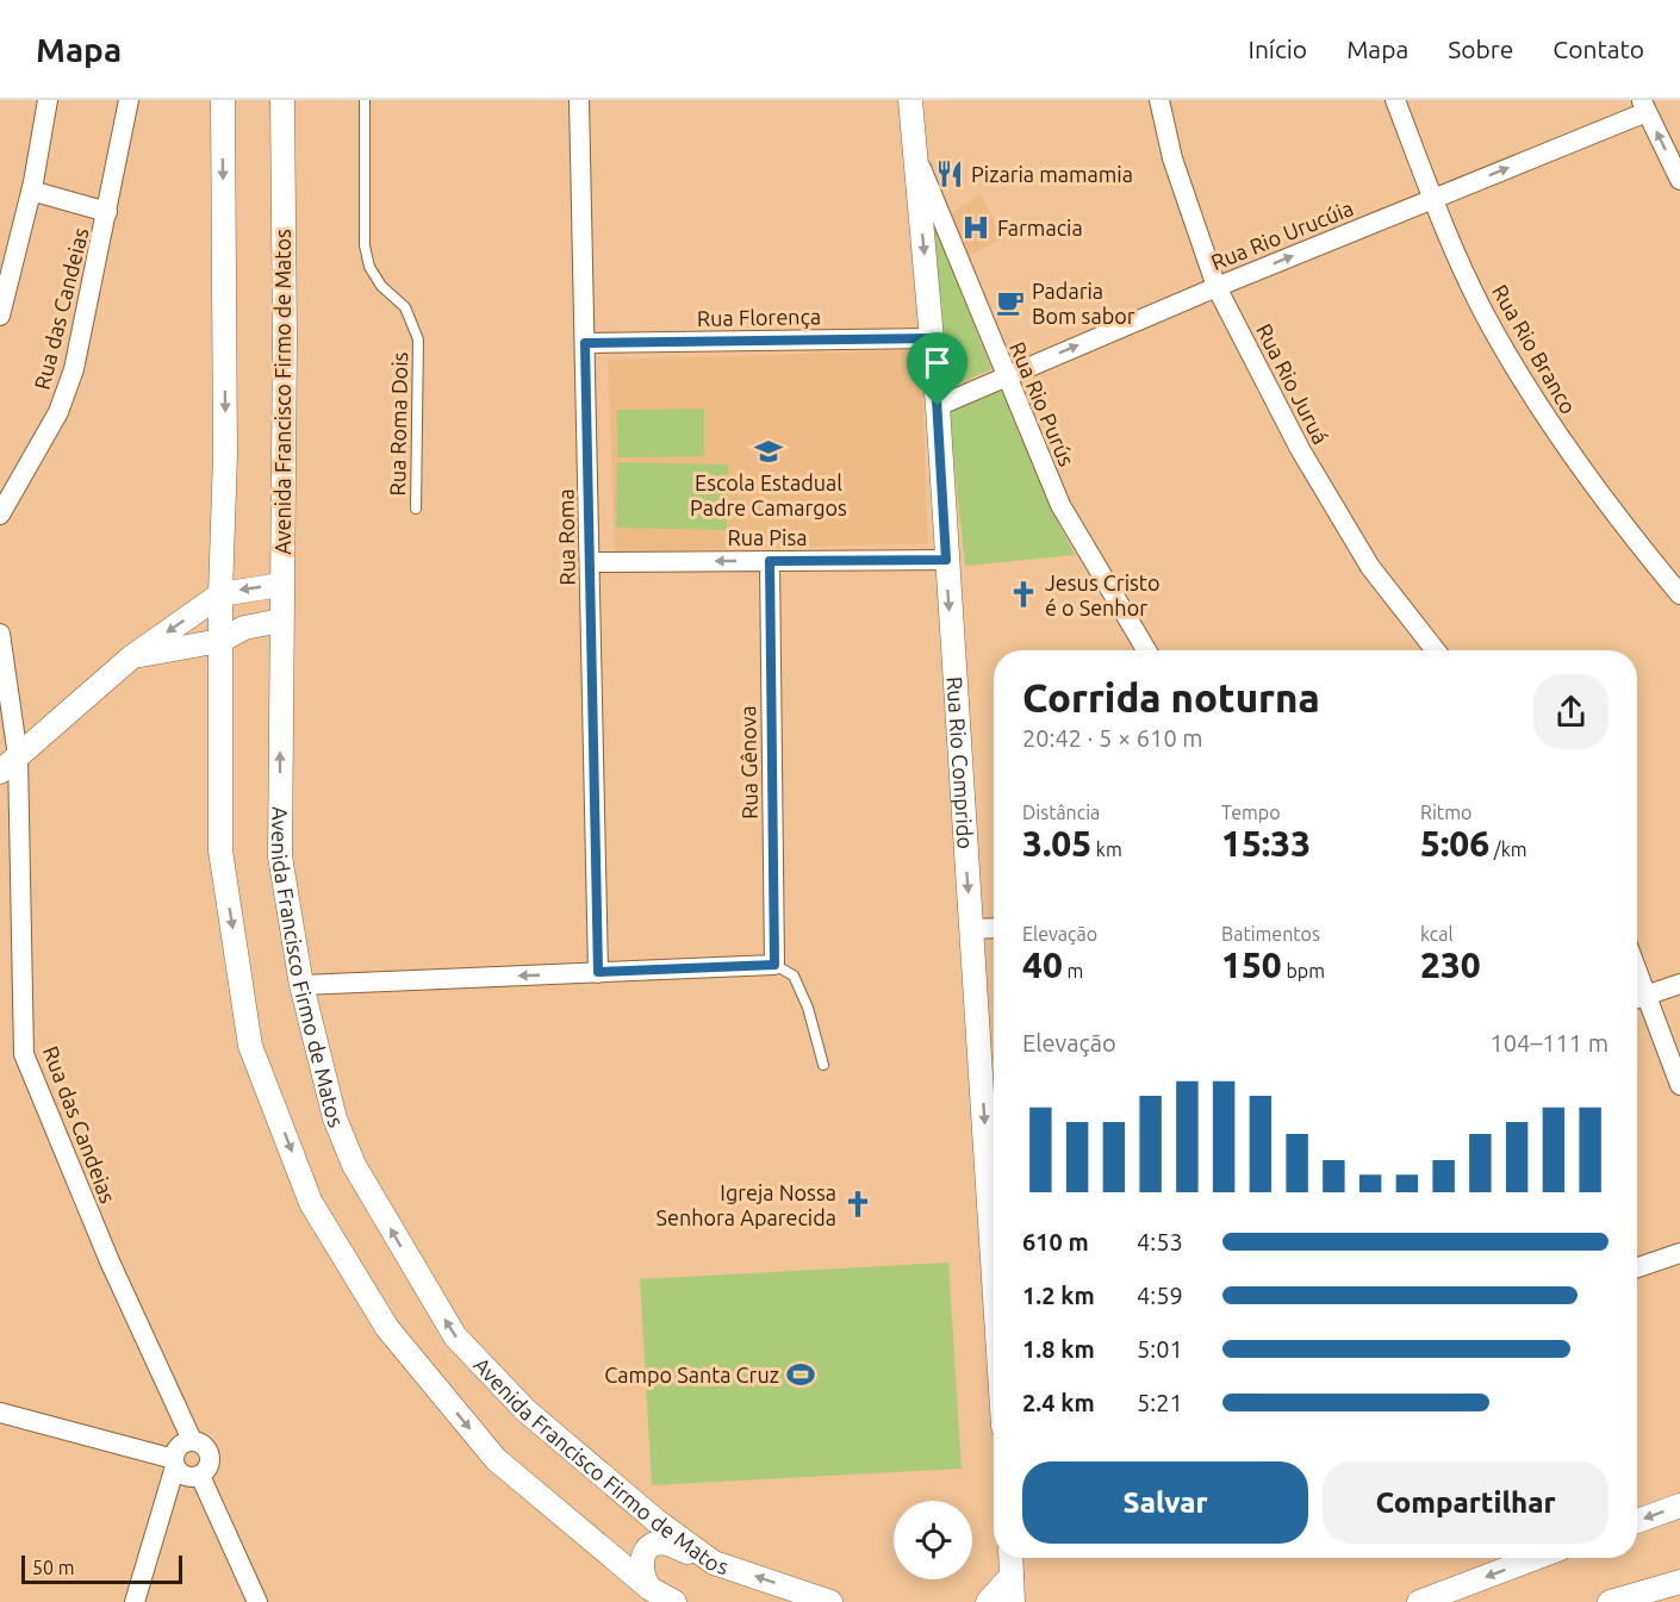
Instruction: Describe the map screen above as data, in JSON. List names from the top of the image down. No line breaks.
{"streets":{"street":["Rua Rio Urucúia","Rua das Candeias","Rua Florença","Rua Rio Branco","Rua Rio Juruá","Avenida Francisco Firmo de Matos","Rua Rio Purús","Rua Roma","Rua Pisa","Rua Gênova","Rua Rio Comprido"],"lane":["Rua Roma Dois"]},"crossings":[["Rua Rio Urucúia","Rua Rio Branco"],["Rua Rio Urucúia","Rua Rio Juruá"],["Rua Rio Urucúia","Rua Rio Purús"],["Rua Rio Urucúia","Rua Rio Comprido"],["Rua Florença","Rua Roma"],["Rua Florença","Rua Rio Comprido"],["Rua Rio Purús","Rua Rio Comprido"],["Rua Roma","Rua Pisa"],["Rua Pisa","Rua Gênova"],["Rua Pisa","Rua Rio Comprido"]],"one_way":["Rua Rio Urucúia","Rua Pisa","Rua Rio Comprido"],"places":{"restaurant":["Pizaria mamamia"],"hospital":["Farmacia"],"cafe":["Padaria Bom sabor"],"school or university":["Escola Estadual Padre Camargos"],"church":["Jesus Cristo é o Senhor","Igreja Nossa Senhora Aparecida"],"sports":["Campo Santa Cruz"]},"scale_bar":"50 m","page":{"header":"Mapa","nav":["Início","Mapa","Sobre","Contato"],"heading":["Corrida noturna","20:42 · 5 × 610 m"],"stats":[["Distância","3.05 km"],["Tempo","15:33"],["Ritmo","5:06 /km"],["Elevação","40 m"],["Batimentos","150 bpm"],["kcal","230"]],"chart":["Elevação","104–111 m"],"list":[{"name":"610 m","note":"4:53"},{"name":"1.2 km","note":"4:59"},{"name":"1.8 km","note":"5:01"},{"name":"2.4 km","note":"5:21"}],"buttons":["Salvar","Compartilhar"],"scale":"50 m"}}
